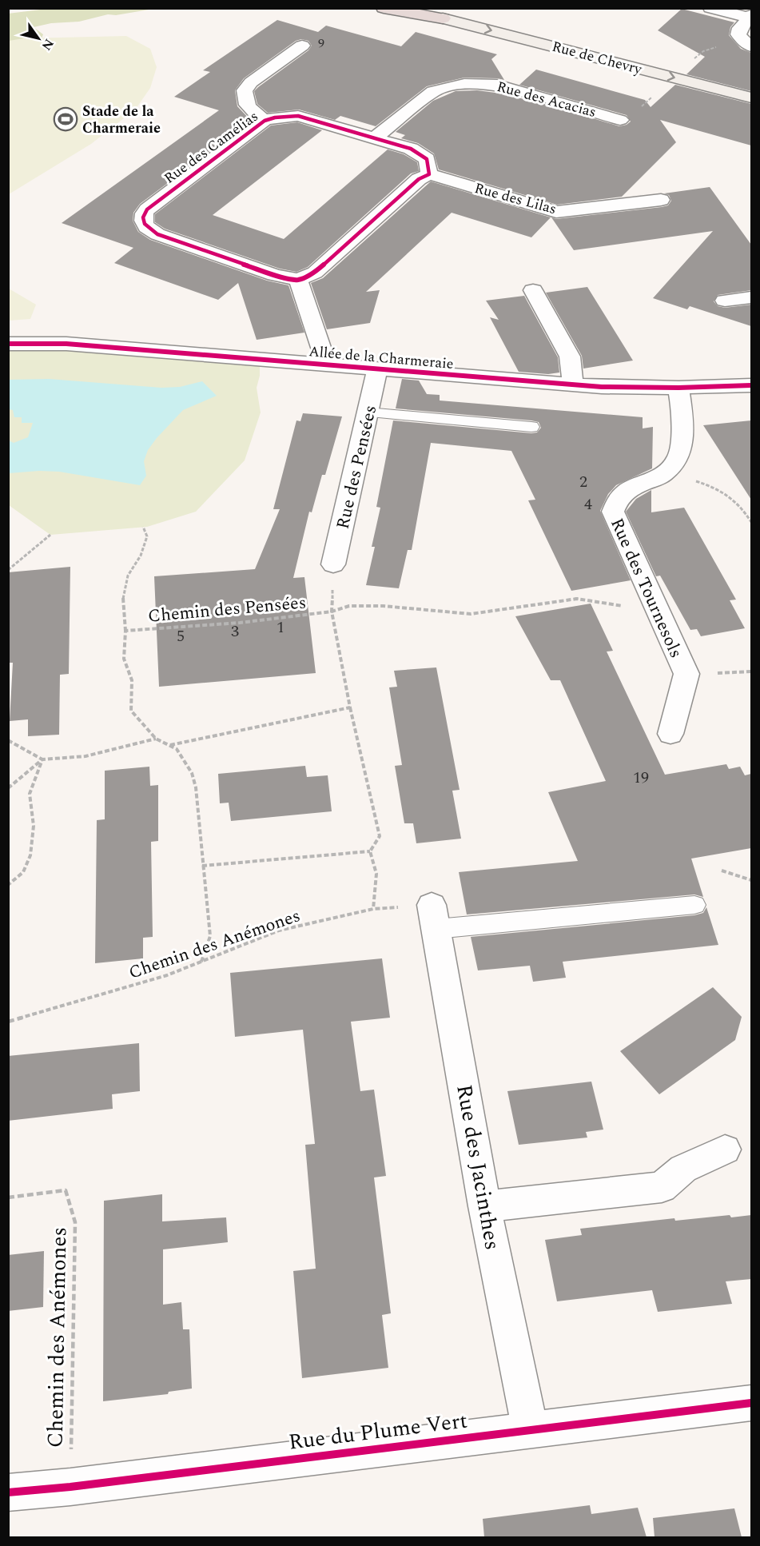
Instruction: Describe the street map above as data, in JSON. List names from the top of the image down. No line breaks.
{"streets":{"street":["Rue de Chevry","Rue des Acacias","Rue des Camélias","Rue des Lilas","Allée de la Charmeraie","Rue des Pensées","Rue des Tournesols","Rue des Jacinthes","Rue du Plume Vert"],"path":["Chemin des Pensées","Chemin des Anémones"]},"crossings":[["Rue des Acacias","Rue des Camélias"],["Rue des Camélias","Rue des Lilas"],["Allée de la Charmeraie","Rue des Pensées"],["Allée de la Charmeraie","Rue des Tournesols"],["Rue des Tournesols","Chemin des Pensées"],["Chemin des Pensées","Chemin des Anémones"],["Chemin des Anémones","Rue des Jacinthes"],["Chemin des Anémones","Rue du Plume Vert"],["Rue des Jacinthes","Rue du Plume Vert"]],"one_way":["Rue de Chevry"],"places":{"sports":["Stade de la Charmeraie"]},"house_numbers":["9","2","4","1","3","5","19"],"north":"bottom right"}
